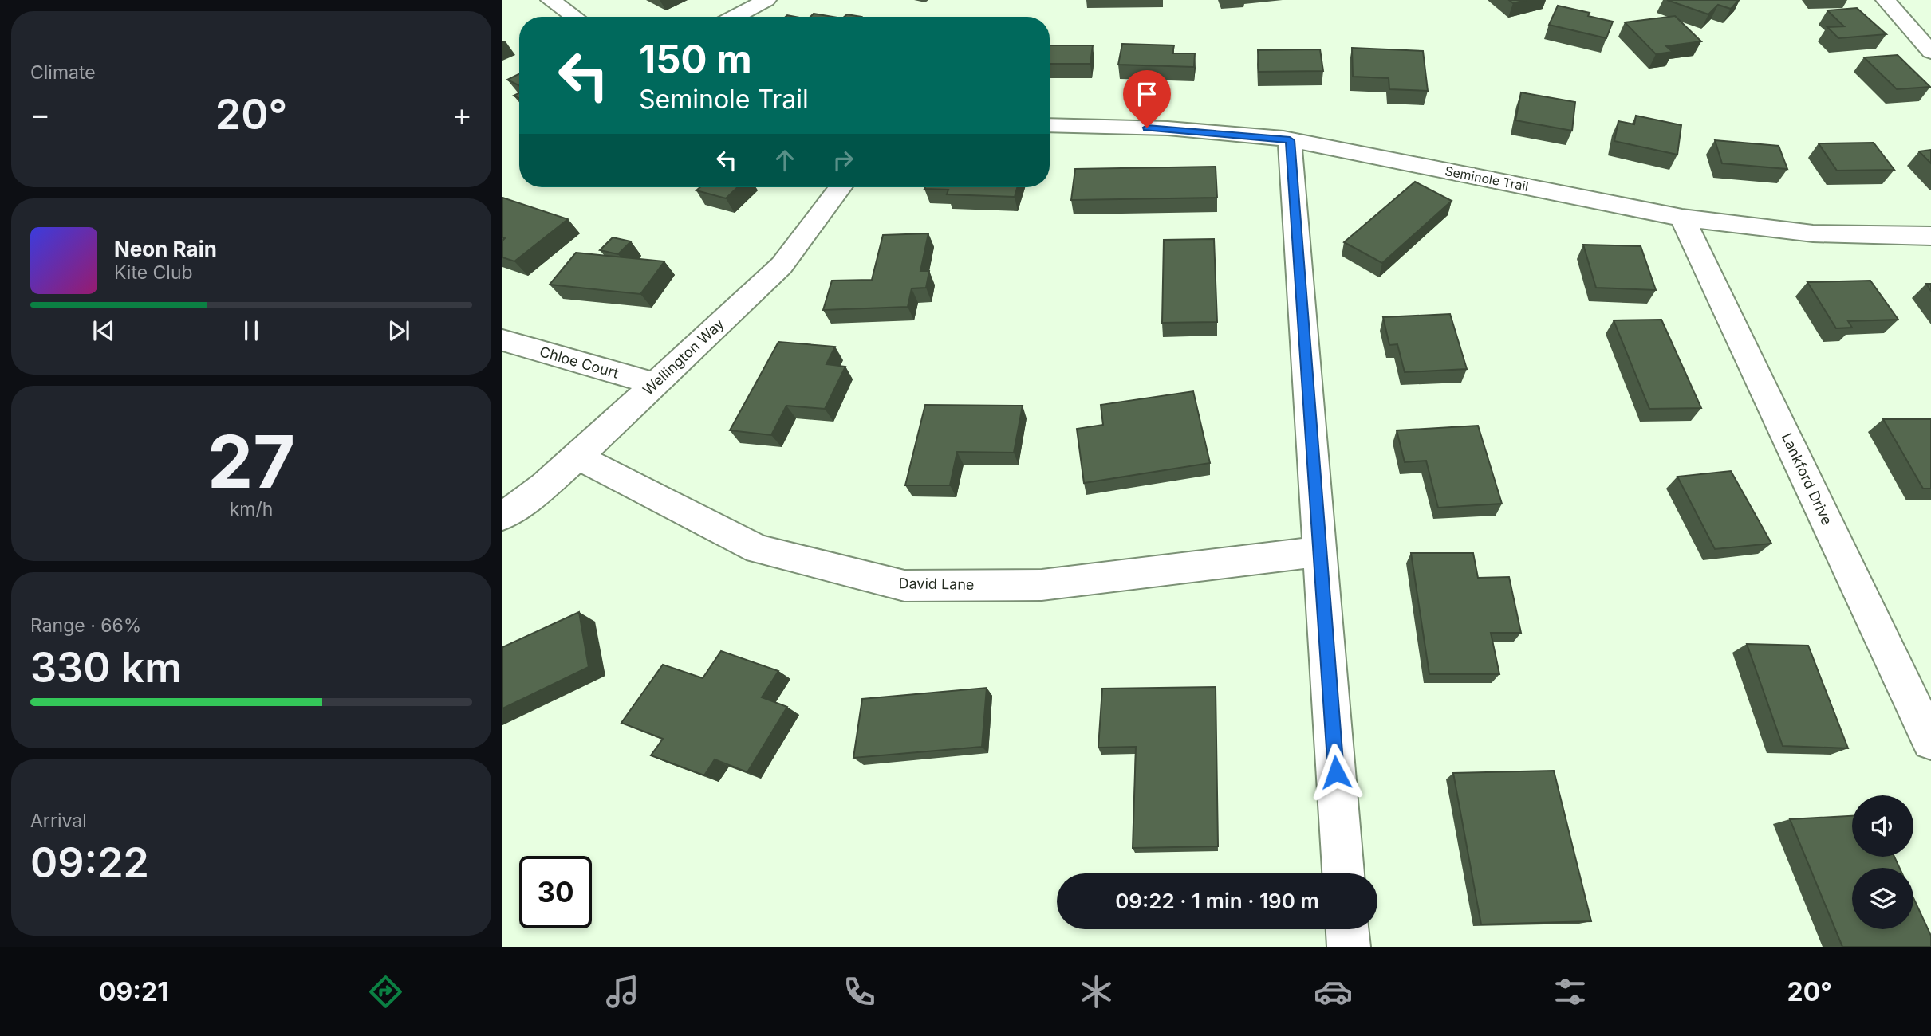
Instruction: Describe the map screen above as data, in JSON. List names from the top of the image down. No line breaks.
{"streets":{"street":["Seminole Trail","Wellington Way","Chloe Court","Lankford Drive","David Lane"]},"crossings":[["Seminole Trail","Lankford Drive"],["Wellington Way","Chloe Court"],["Wellington Way","David Lane"]],"page":{"tile":["Climate",["27","km/h"],["Range · 66%","330 km"],["Arrival","09:22"]],"turn":["150 m","Seminole Trail"],"heat":["−","20°","+"],"song":["Neon Rain","Kite Club"],"limit":"30","trip":"09:22 · 1 min · 190 m","tabs":["09:21","20°"]}}
